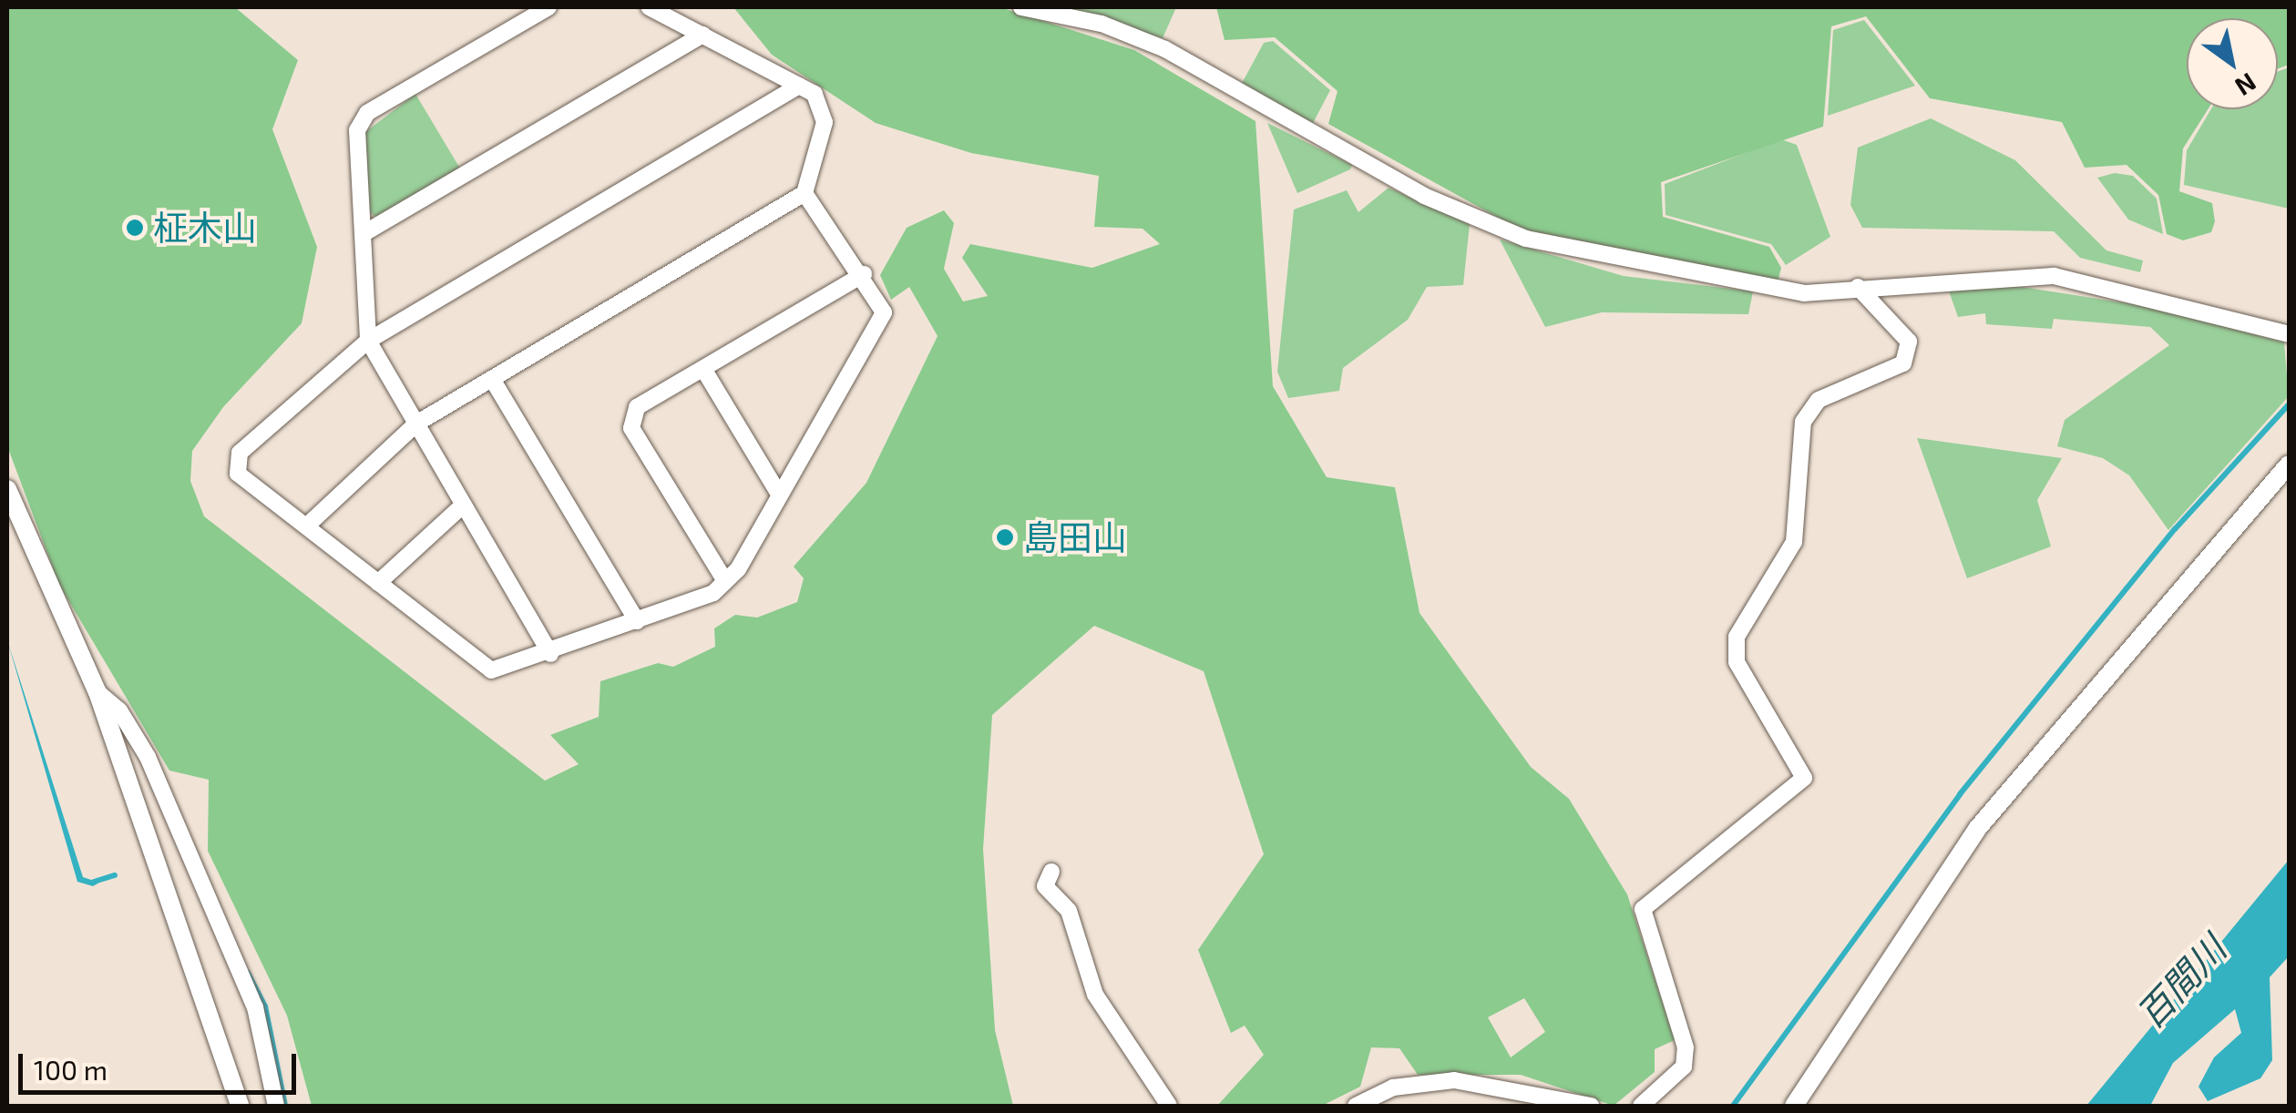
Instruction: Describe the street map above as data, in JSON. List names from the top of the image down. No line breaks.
{"water":["百間川"],"places":["柾木山","島田山"],"scale_bar":"100 m","north":"bottom right"}
